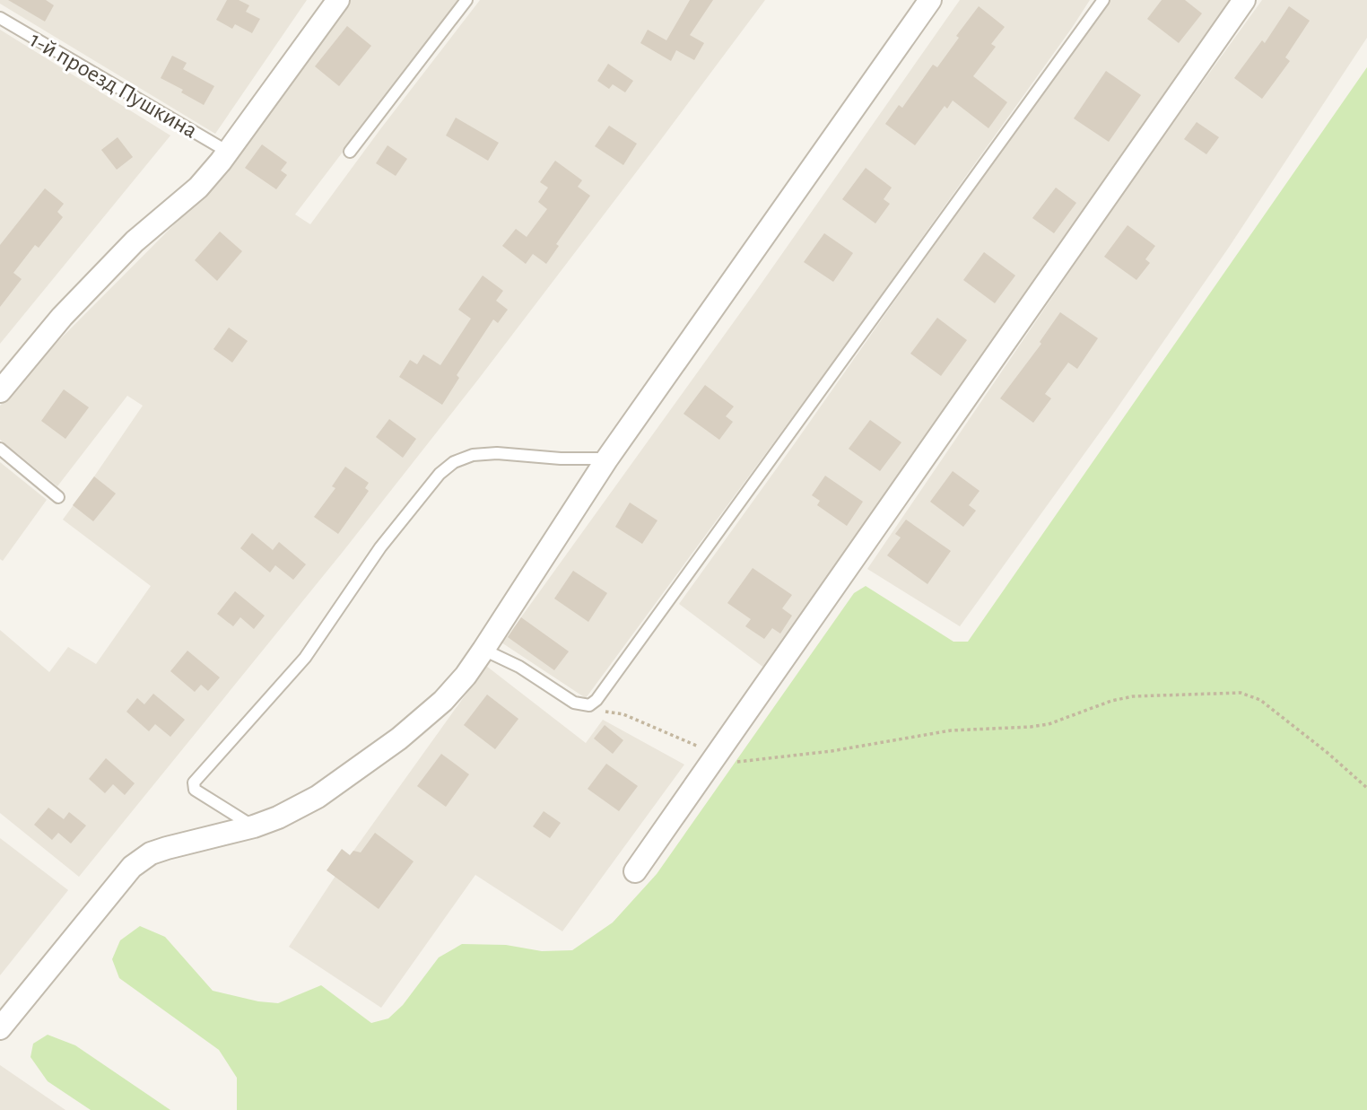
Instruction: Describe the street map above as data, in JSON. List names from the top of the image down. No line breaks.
{"streets":{"lane":["1-й проезд Пушкина"]}}
